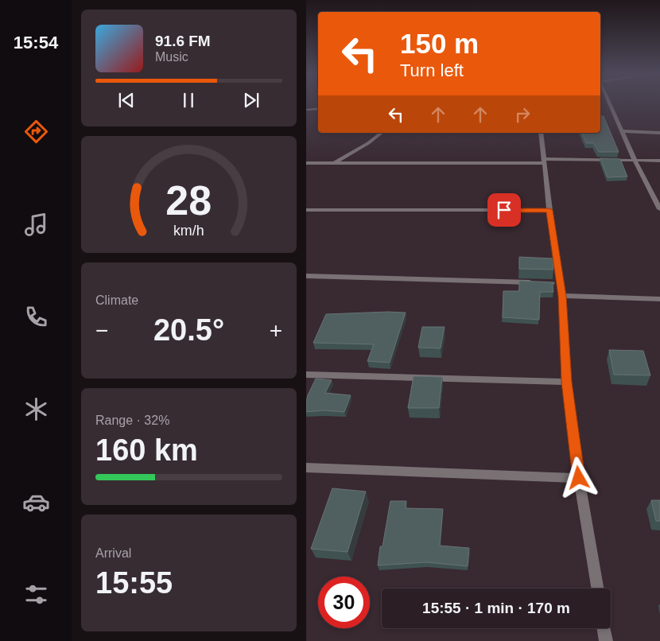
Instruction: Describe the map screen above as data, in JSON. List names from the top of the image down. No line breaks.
{"page":{"tabs":"15:54","turn":["150 m","Turn left"],"song":["91.6 FM","Music"],"tile":["Climate",["Range · 32%","160 km"],["Arrival","15:55"]],"heat":["−","20.5°","+"],"limit":"30","trip":"15:55 · 1 min · 170 m","gauge":["28","km/h"]}}
